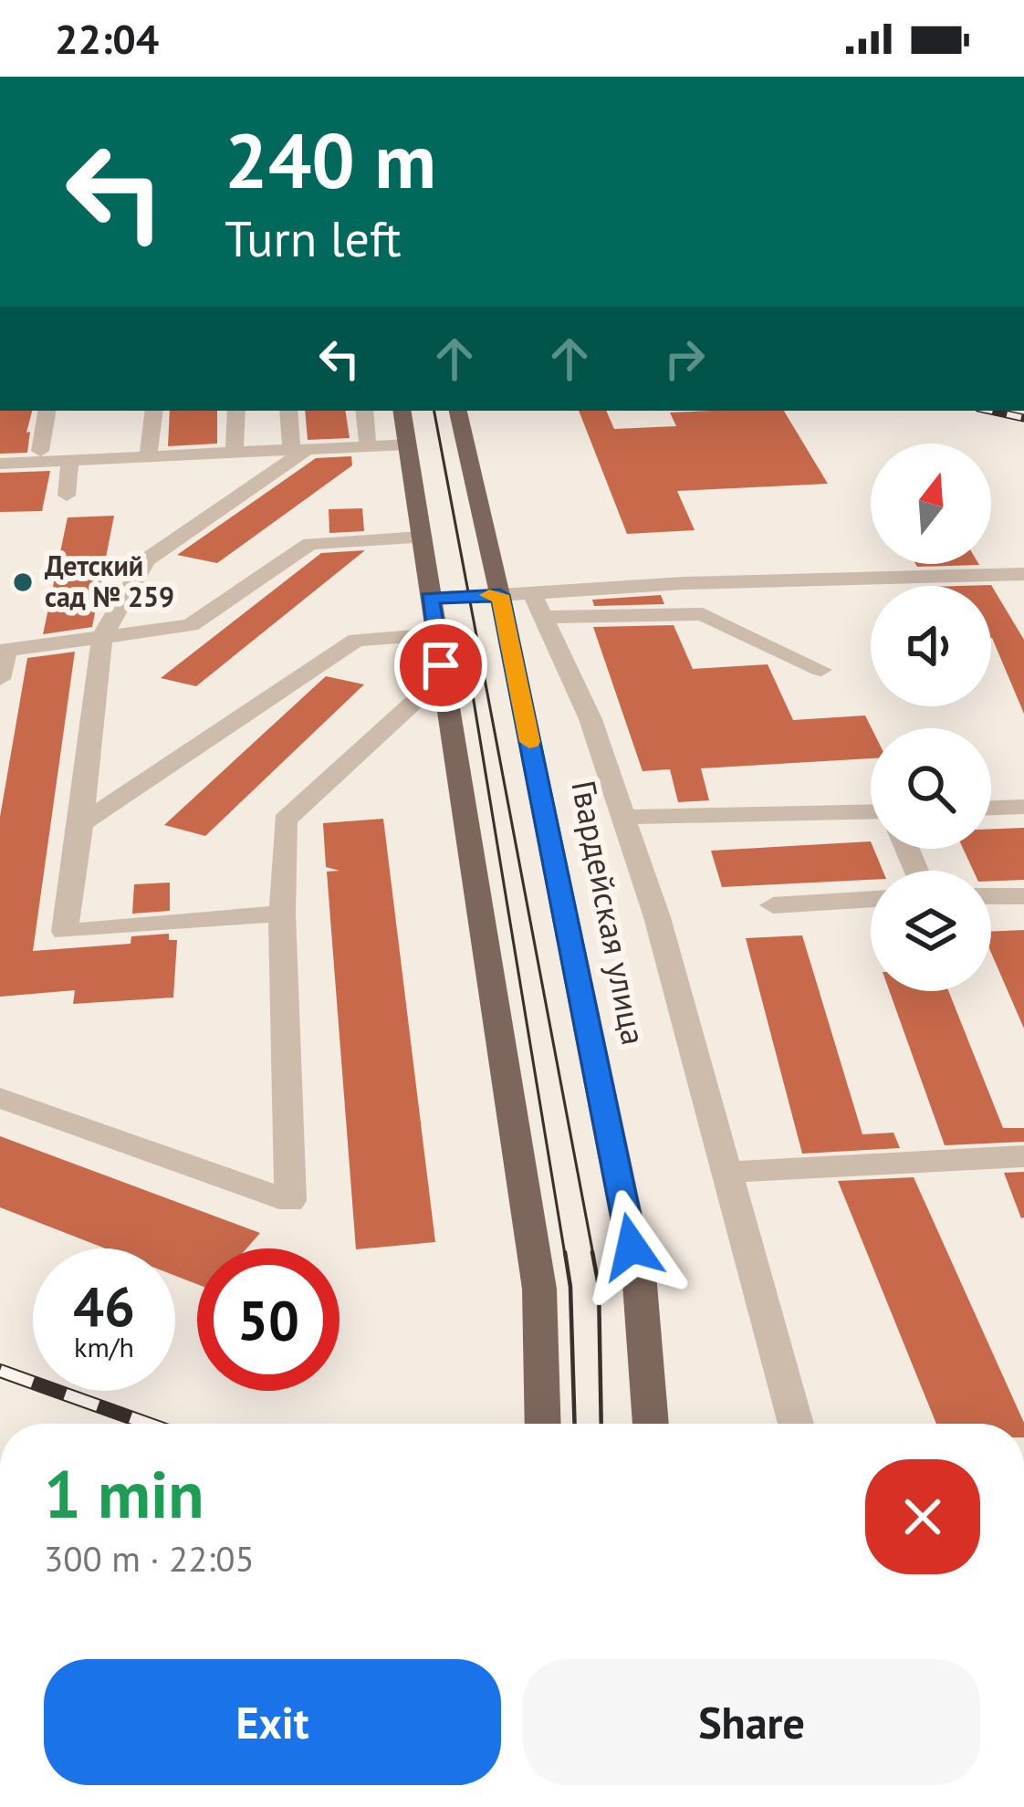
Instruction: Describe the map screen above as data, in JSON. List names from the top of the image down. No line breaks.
{"streets":{"main road":["Гвардейская улица"]},"places":["Детский сад № 259"],"north":"top","page":{"status":"22:04","turn":["240 m","Turn left"],"speed":"46 km/h","limit":"50","heading":["1 min","300 m · 22:05"],"buttons":["Exit","Share"]}}
